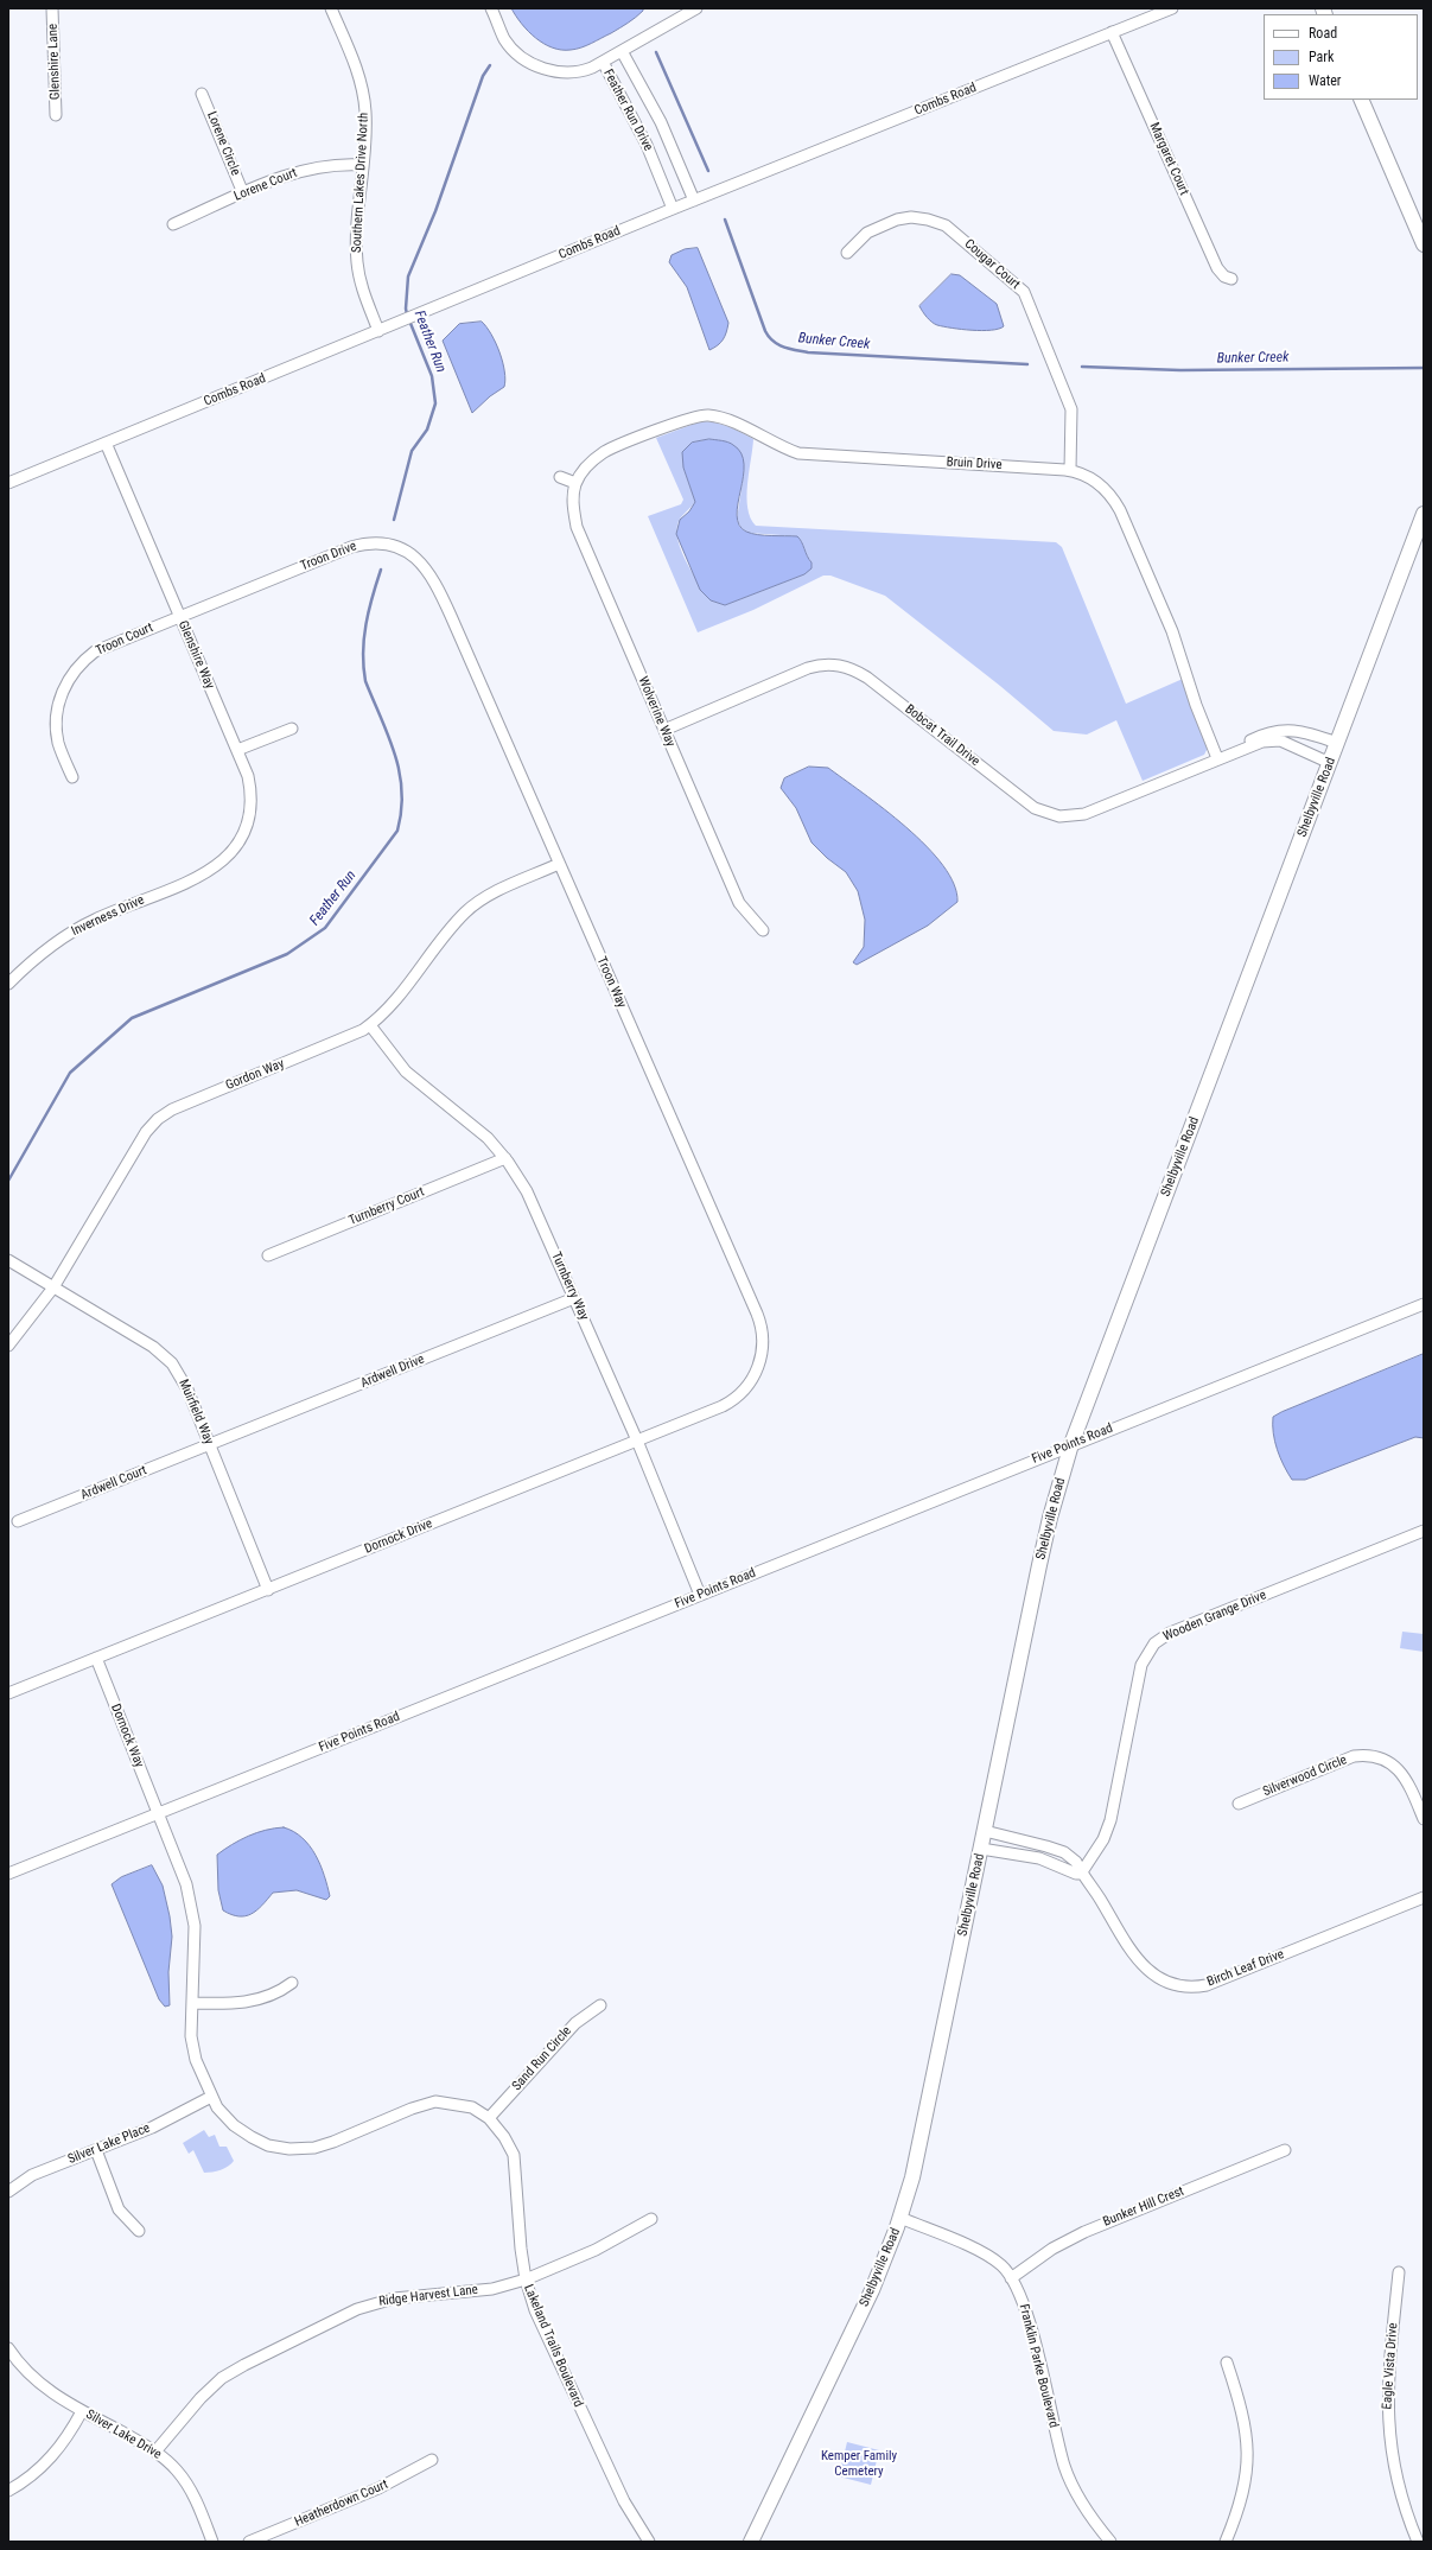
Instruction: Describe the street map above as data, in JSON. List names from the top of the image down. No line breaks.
{"streets":{"main road":["Shelbyville Road"],"street":["Glenshire Lane","Combs Road","Feather Run Drive","Lorene Circle","Margaret Court","Southern Lakes Drive North","Lorene Court","Cougar Court","Bruin Drive","Troon Drive","Troon Court","Glenshire Way","Wolverine Way","Bobcat Trail Drive","Inverness Drive","Troon Way","Gordon Way","Turnberry Court","Turnberry Way","Ardwell Drive","Muirfield Way","Five Points Road","Ardwell Court","Dornock Drive","Wooden Grange Drive","Dornock Way","Silverwood Circle","Birch Leaf Drive","Sand Run Circle","Silver Lake Place","Bunker Hill Crest","Ridge Harvest Lane","Lakeland Trails Boulevard","Franklin Parke Boulevard","Eagle Vista Drive","Silver Lake Drive","Heatherdown Court"]},"crossings":[["Combs Road","Feather Run Drive"],["Combs Road","Margaret Court"],["Combs Road","Southern Lakes Drive North"],["Combs Road","Glenshire Way"],["Lorene Circle","Lorene Court"],["Southern Lakes Drive North","Lorene Court"],["Cougar Court","Bruin Drive"],["Bruin Drive","Wolverine Way"],["Bruin Drive","Bobcat Trail Drive"],["Troon Drive","Troon Court"],["Troon Drive","Glenshire Way"],["Troon Drive","Troon Way"],["Troon Court","Glenshire Way"],["Glenshire Way","Inverness Drive"],["Wolverine Way","Bobcat Trail Drive"],["Bobcat Trail Drive","Shelbyville Road"],["Shelbyville Road","Five Points Road"],["Shelbyville Road","Birch Leaf Drive"],["Shelbyville Road","Franklin Parke Boulevard"],["Troon Way","Gordon Way"],["Troon Way","Dornock Drive"],["Gordon Way","Turnberry Way"],["Gordon Way","Muirfield Way"],["Turnberry Court","Turnberry Way"],["Turnberry Way","Ardwell Drive"],["Turnberry Way","Five Points Road"],["Turnberry Way","Dornock Drive"],["Ardwell Drive","Muirfield Way"],["Ardwell Drive","Ardwell Court"],["Muirfield Way","Ardwell Court"],["Muirfield Way","Dornock Drive"],["Five Points Road","Dornock Way"],["Five Points Road","Lakeland Trails Boulevard"],["Dornock Drive","Dornock Way"],["Wooden Grange Drive","Birch Leaf Drive"],["Dornock Way","Lakeland Trails Boulevard"],["Sand Run Circle","Lakeland Trails Boulevard"],["Silver Lake Place","Lakeland Trails Boulevard"],["Bunker Hill Crest","Franklin Parke Boulevard"],["Ridge Harvest Lane","Lakeland Trails Boulevard"],["Ridge Harvest Lane","Silver Lake Drive"]],"water":["Feather Run","Bunker Creek"],"parks":["Kemper Family Cemetery"],"legend":["Road","Park","Water"]}
